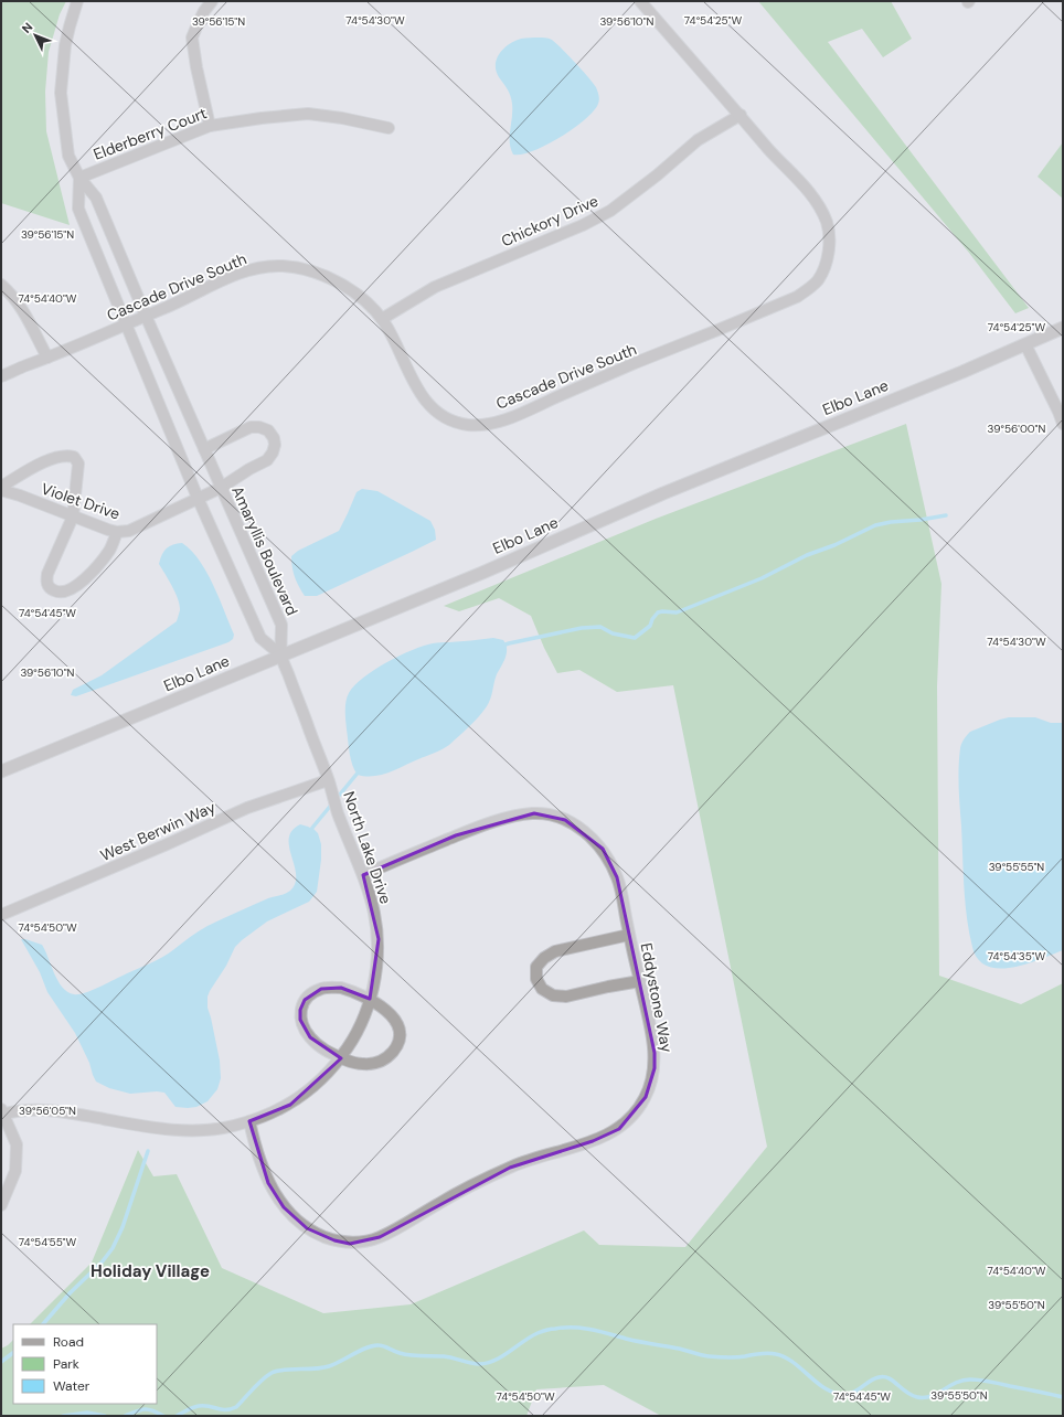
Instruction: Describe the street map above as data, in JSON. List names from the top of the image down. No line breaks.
{"streets":{"street":["Elderberry Court","Chickory Drive","Cascade Drive South","Elbo Lane","Violet Drive","Amaryllis Boulevard","West Berwin Way","North Lake Drive","Eddystone Way"]},"crossings":[["Elderberry Court","Amaryllis Boulevard"],["Chickory Drive","Cascade Drive South"],["Cascade Drive South","Amaryllis Boulevard"],["Elbo Lane","Amaryllis Boulevard"],["Elbo Lane","North Lake Drive"],["Violet Drive","Amaryllis Boulevard"],["Amaryllis Boulevard","North Lake Drive"],["West Berwin Way","North Lake Drive"],["North Lake Drive","Eddystone Way"]],"districts":["Holiday Village"],"legend":["Road","Park","Water"],"north":"top left","coordinates":["74°54'30\"W","74°54'25\"W","39°56'15\"N","39°56'10\"N","74°54'40\"W","39°56'00\"N","74°54'45\"W","39°55'55\"N","74°54'50\"W","74°54'35\"W","39°56'05\"N","74°54'55\"W","39°55'50\"N"]}
